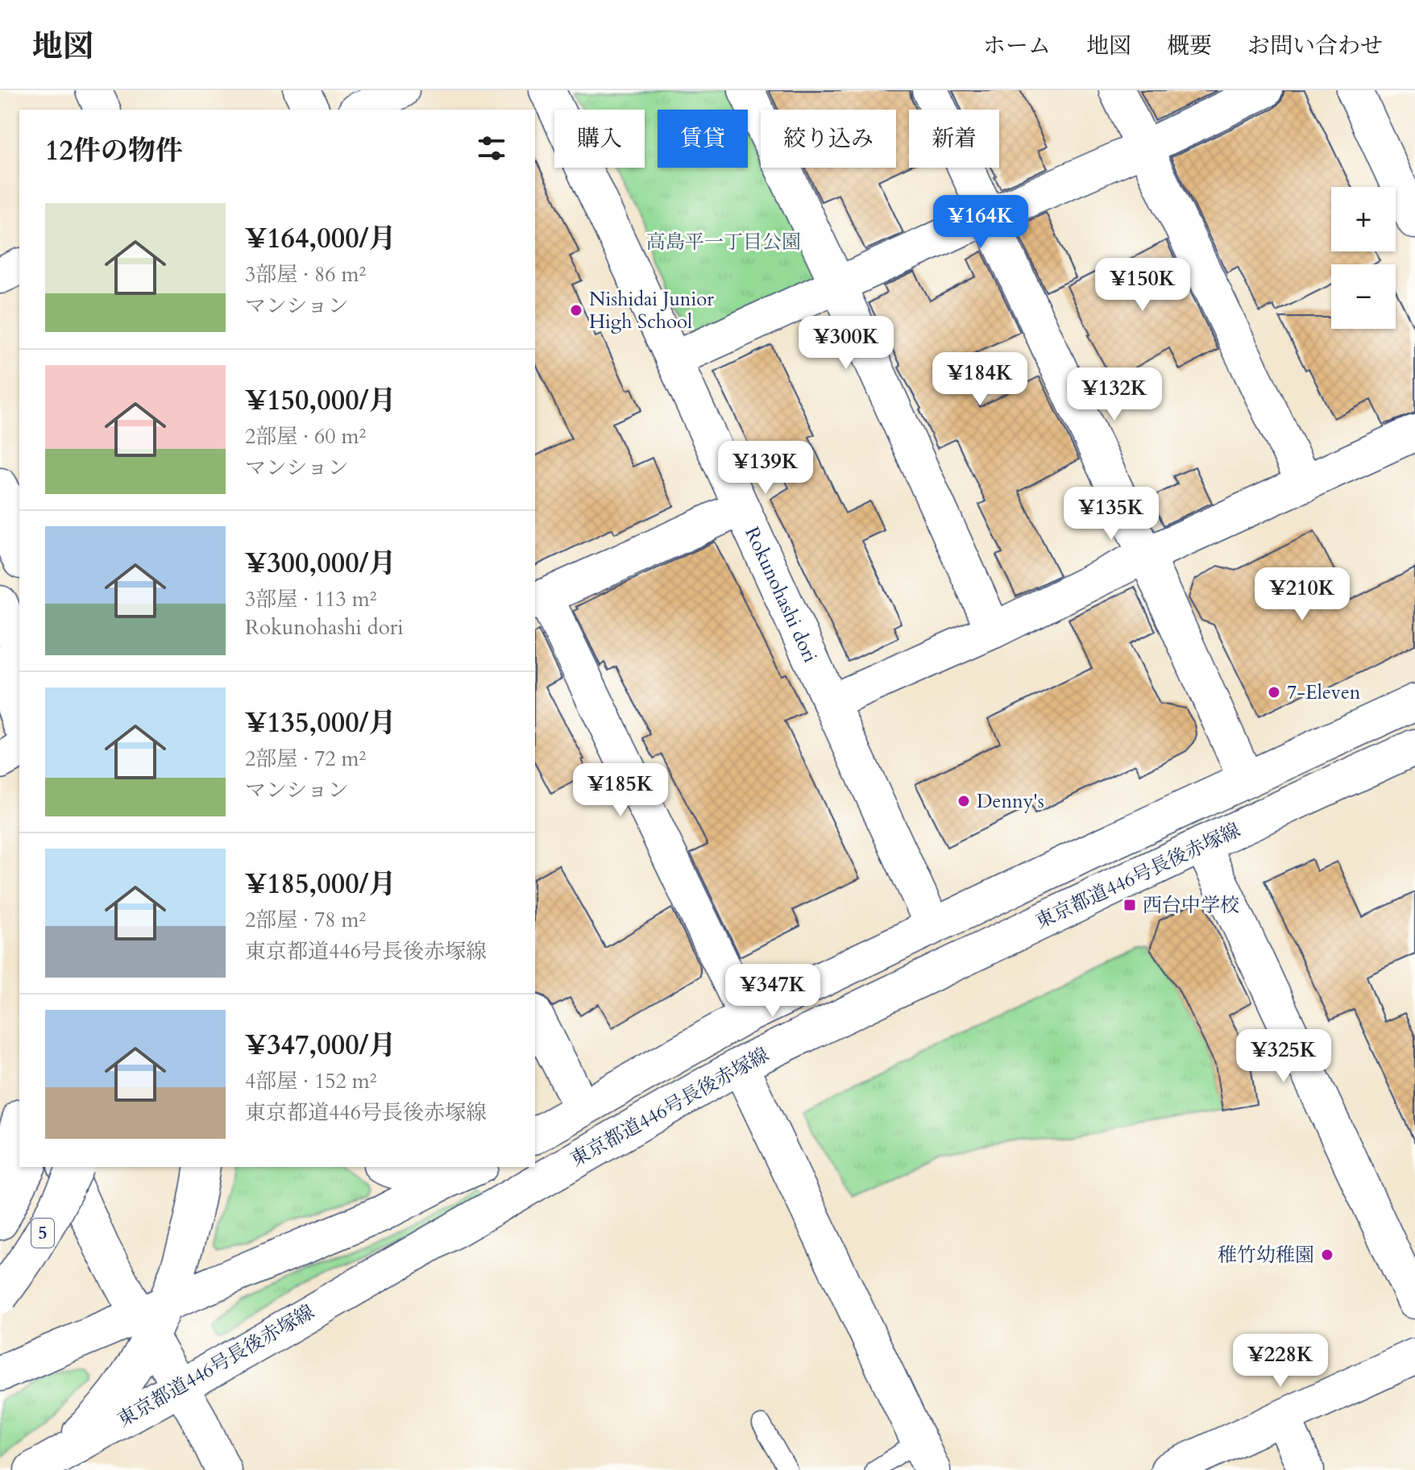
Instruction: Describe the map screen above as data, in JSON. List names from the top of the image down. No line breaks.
{"streets":{"main road":["Rokunohashi dori","東京都道446号長後赤塚線","5"]},"parks":["高島平一丁目公園"],"places":{"other":["Nishidai Junior High School","7-Eleven","Denny's","稚竹幼稚園"],"transit":["西台中学校"]},"page":{"header":"地図","nav":["ホーム","地図","概要","お問い合わせ"],"chip":["購入","賃貸","絞り込み","新着"],"heading":"12件の物件","map_buttons":["+","−"],"list":[{"name":"¥164,000/月","note":"3部屋 · 86 m² · マンション"},{"name":"¥150,000/月","note":"2部屋 · 60 m² · マンション"},{"name":"¥300,000/月","note":"3部屋 · 113 m² · Rokunohashi dori"},{"name":"¥135,000/月","note":"2部屋 · 72 m² · マンション"},{"name":"¥185,000/月","note":"2部屋 · 78 m² · 東京都道446号長後赤塚線"},{"name":"¥347,000/月","note":"4部屋 · 152 m² · 東京都道446号長後赤塚線"}],"price":["¥164K","¥150K","¥300K","¥184K","¥132K","¥139K","¥135K","¥210K","¥185K","¥347K","¥325K","¥228K"]}}
